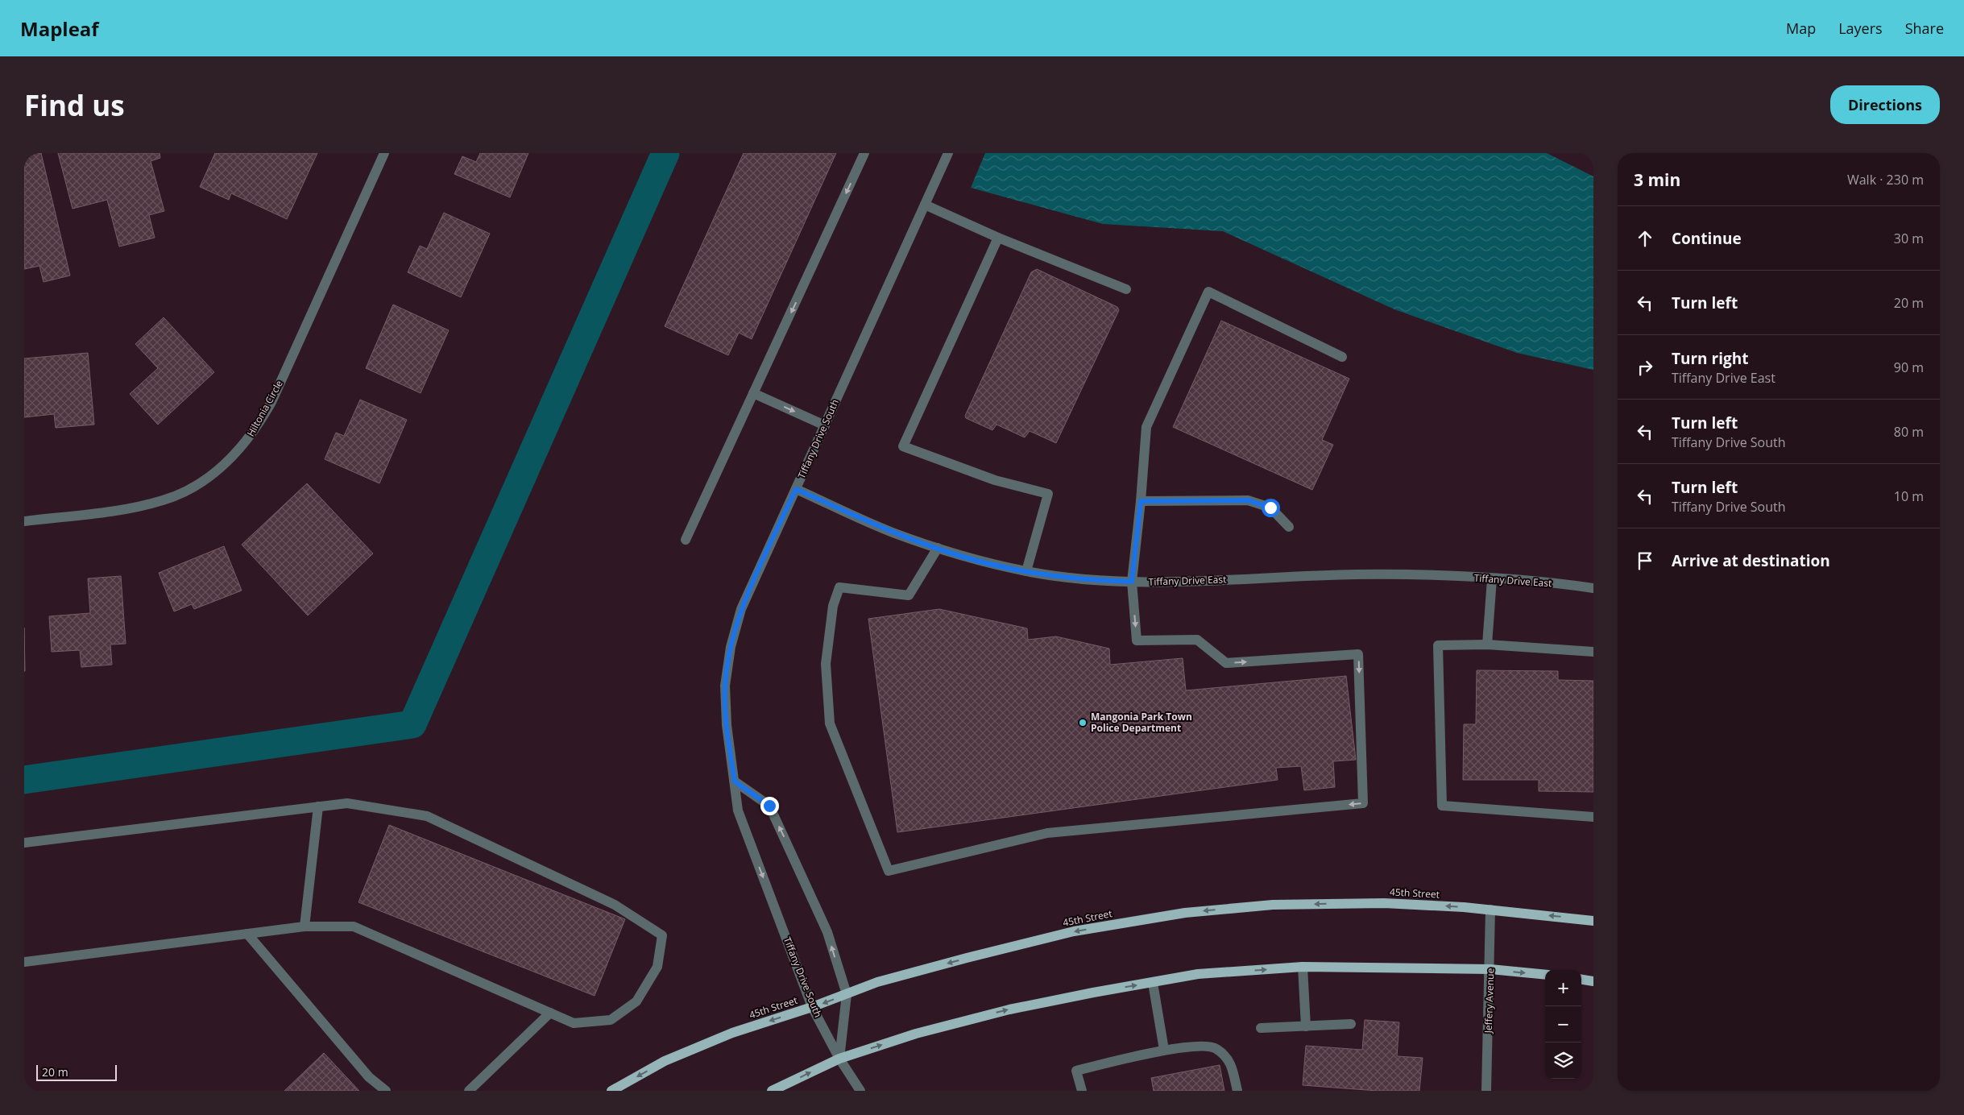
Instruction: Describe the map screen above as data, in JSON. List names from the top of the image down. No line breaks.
{"streets":{"main road":["45th Street"],"street":["Hiltonia Circle","Tiffany Drive South","Tiffany Drive East","Jeffery Avenue"]},"crossings":[["Tiffany Drive South","Tiffany Drive East"],["Tiffany Drive South","45th Street"],["45th Street","Jeffery Avenue"]],"places":["Mangonia Park Town Police Department"],"scale_bar":"20 m","page":{"header":"Mapleaf","nav":["Map","Layers","Share"],"buttons":"Directions","title":"Find us","heading":["3 min","Walk · 230 m"],"list":[["Continue","30 m"],["Turn left","20 m"],["Turn right","Tiffany Drive East","90 m"],["Turn left","Tiffany Drive South","80 m"],["Turn left","Tiffany Drive South","10 m"],"Arrive at destination"],"map_buttons":["+","−"],"scale":"20 m"}}
